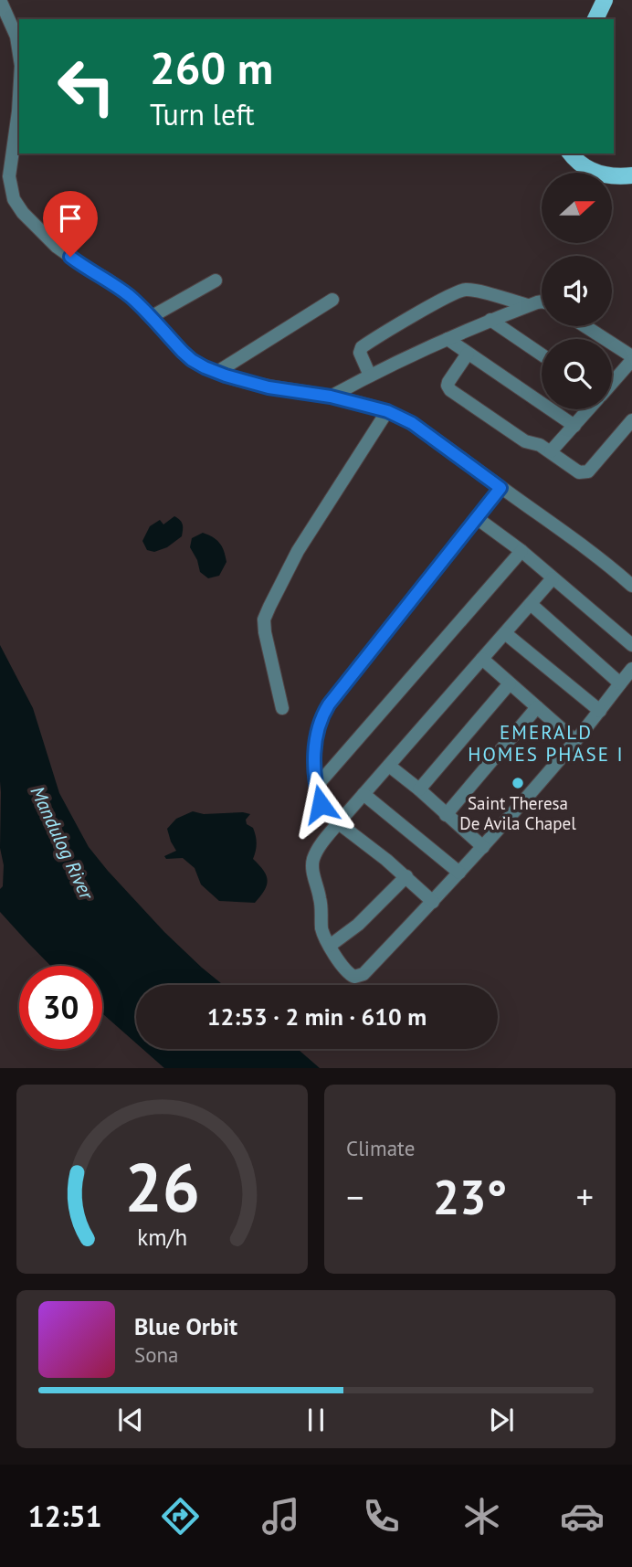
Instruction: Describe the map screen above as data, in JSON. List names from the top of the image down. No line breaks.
{"districts":["EMERALD HOMES PHASE I"],"water":["Mandulog River"],"places":["Saint Theresa De Avila Chapel"],"north":"right","page":{"turn":["260 m","Turn left"],"limit":"30","trip":"12:53 · 2 min · 610 m","tile":"Climate","heat":["−","23°","+"],"song":["Blue Orbit","Sona"],"tabs":"12:51","gauge":["26","km/h"]}}
